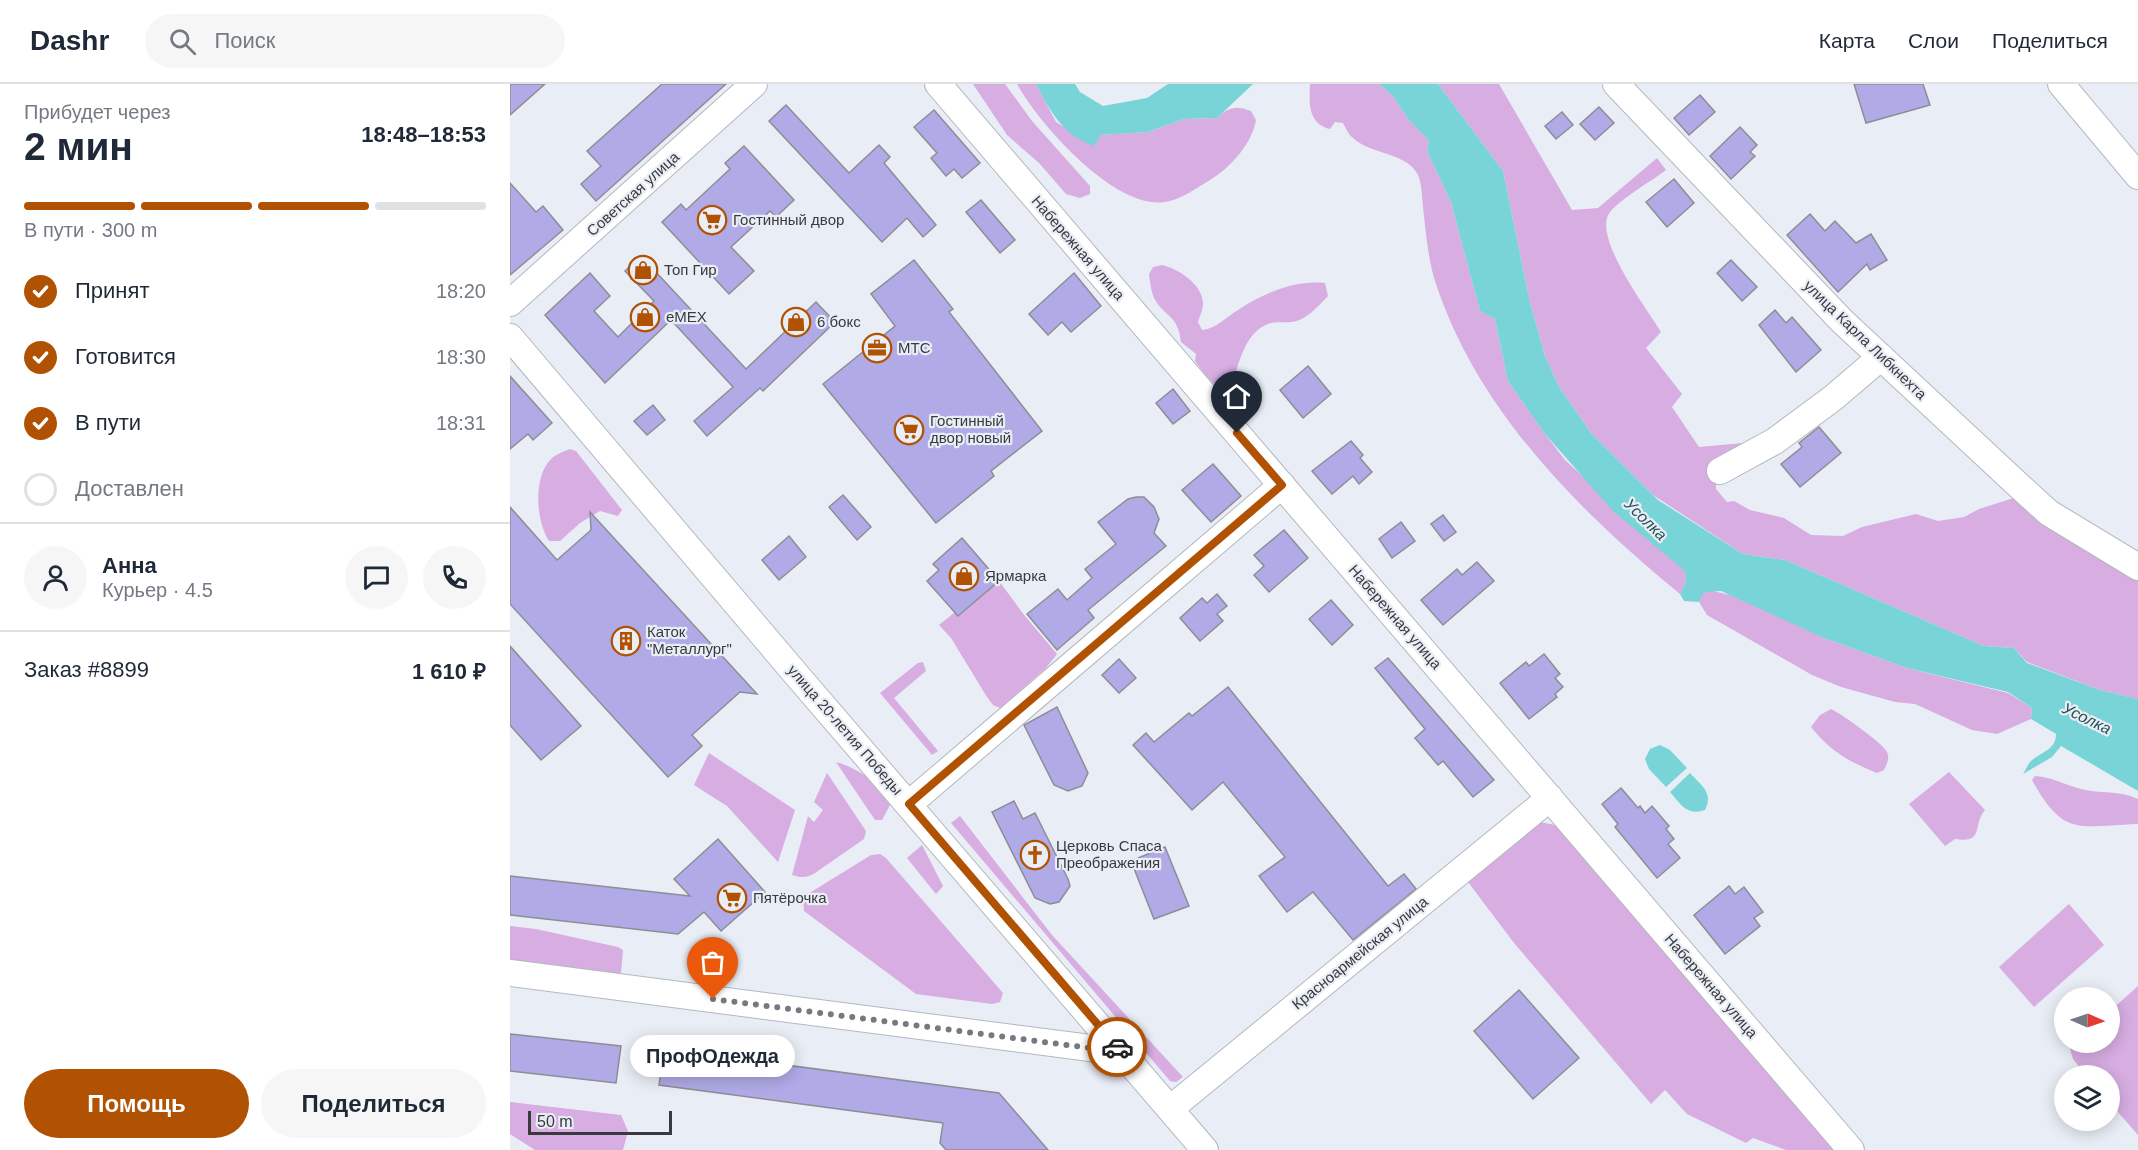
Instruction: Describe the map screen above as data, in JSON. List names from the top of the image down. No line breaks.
{"streets":{"street":["Советская улица","Набережная улица","улица Карла Либкнехта","улица 20-летия Победы","Красноармейская улица"]},"crossings":[["Набережная улица","Красноармейская улица"],["улица 20-летия Победы","Красноармейская улица"]],"water":["Усолка"],"places":{"supermarket":["Гостинный двор","Гостинный двор новый","Пятёрочка"],"shop":["Топ Гир","eMEX","6 бокс","Ярмарка"],"office":["МТС"],"building":["Каток \"Металлург\""],"church":["Церковь Спаса Преображения"],"other":["ПрофОдежда"]},"scale_bar":"50 m","north":"right","page":{"header":"Dashr","search":"Поиск","nav":["Карта","Слои","Поделиться"],"heading":["2 мин","Прибудет через","18:48–18:53"],"panel":["Анна","Курьер · 4.5","Заказ #8899","1 610 ₽"],"bar":"В пути · 300 m","list":[["Принят","18:20"],["Готовится","18:30"],["В пути","18:31"],"Доставлен"],"bubble":"ПрофОдежда","buttons":["Помощь","Поделиться"],"scale":"50 m"}}
